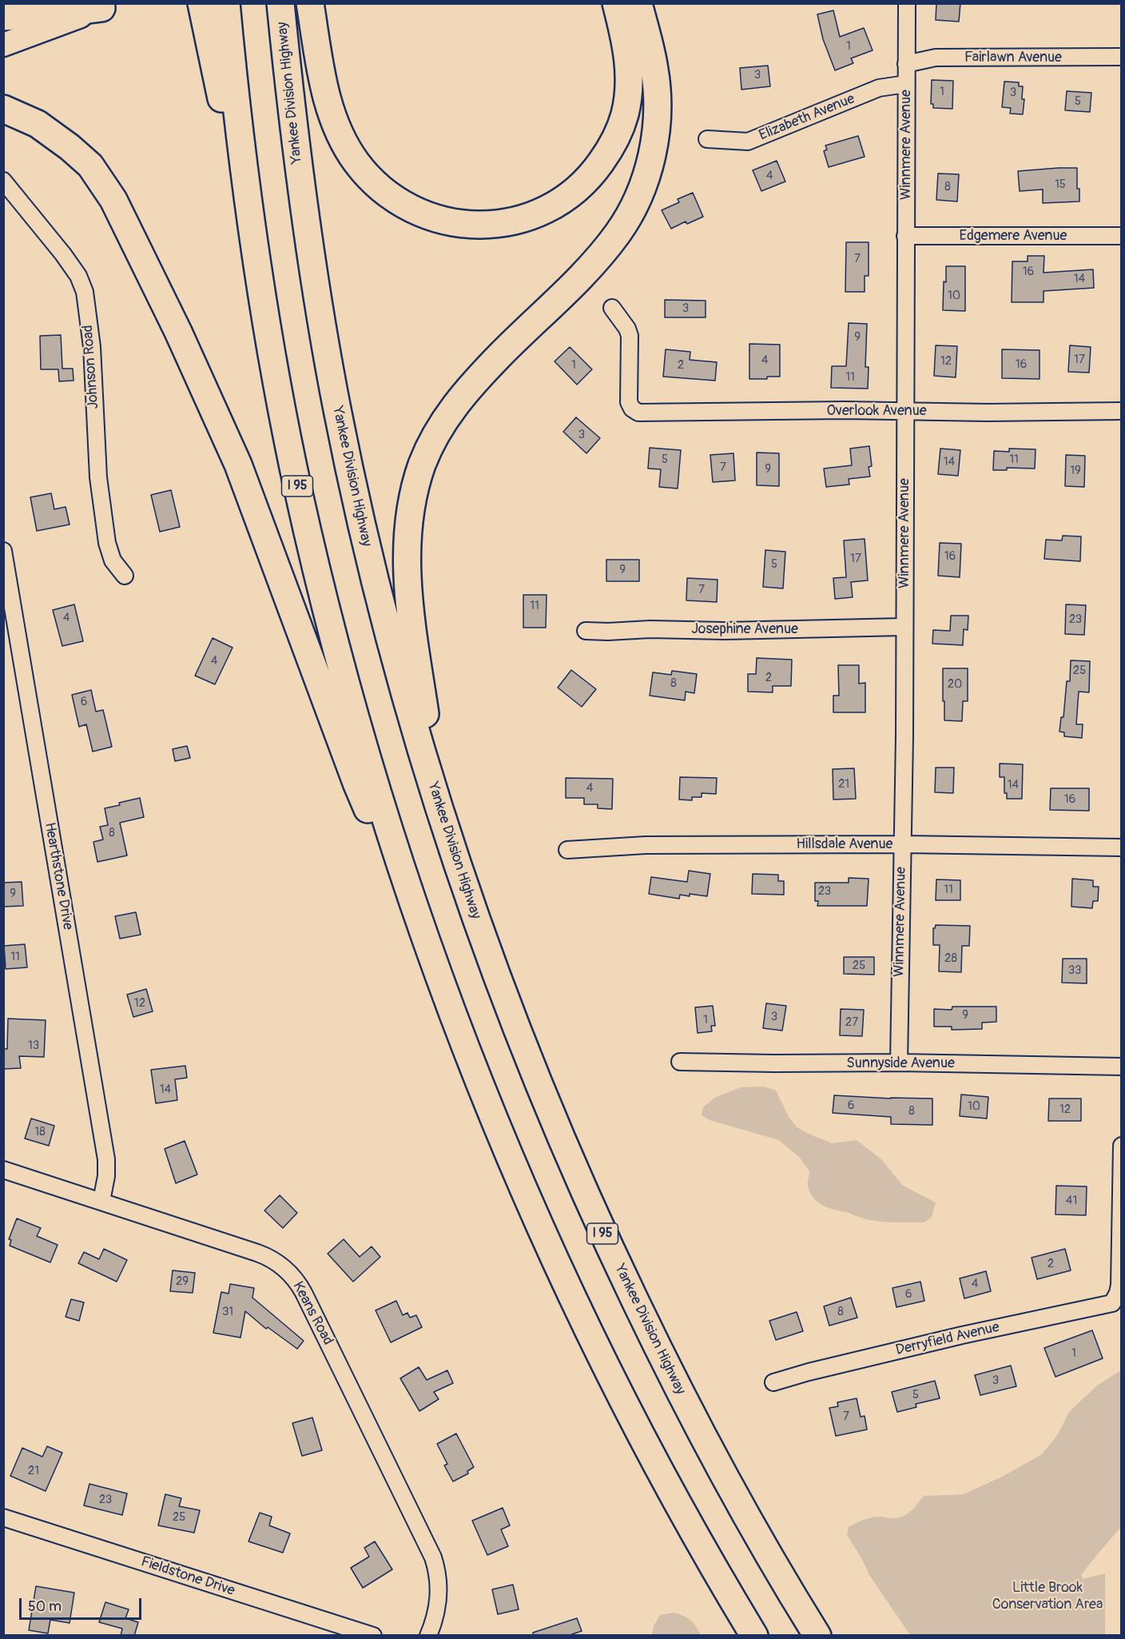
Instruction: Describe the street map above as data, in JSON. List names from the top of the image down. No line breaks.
{"streets":{"highway":["Yankee Division Highway","I 95"],"street":["Fairlawn Avenue","Elizabeth Avenue","Winnmere Avenue","Edgemere Avenue","Johnson Road","Overlook Avenue","Josephine Avenue","Hillsdale Avenue","Hearthstone Drive","Sunnyside Avenue","Keans Road","Derryfield Avenue","Fieldstone Drive"]},"crossings":[["Fairlawn Avenue","Winnmere Avenue"],["Elizabeth Avenue","Winnmere Avenue"],["Winnmere Avenue","Edgemere Avenue"],["Winnmere Avenue","Overlook Avenue"],["Winnmere Avenue","Josephine Avenue"],["Winnmere Avenue","Hillsdale Avenue"],["Winnmere Avenue","Sunnyside Avenue"],["Hearthstone Drive","Keans Road"]],"parks":["Little Brook Conservation Area"],"house_numbers":["1","3","1","3","5","4","15","8","7","16","14","10","3","9","17","4","12","16","1","2","11","3","5","11","14","7","9","19","16","17","5","9","7","11","4","23","4","25","2","8","20","6","21","14","4","16","8","11","23","9","11","28","25","33","12","9","3","1","27","13","14","6","10","12","8","18","41","2","29","4","6","31","8","1","3","5","7","21","23","25"],"scale_bar":"50 m"}
